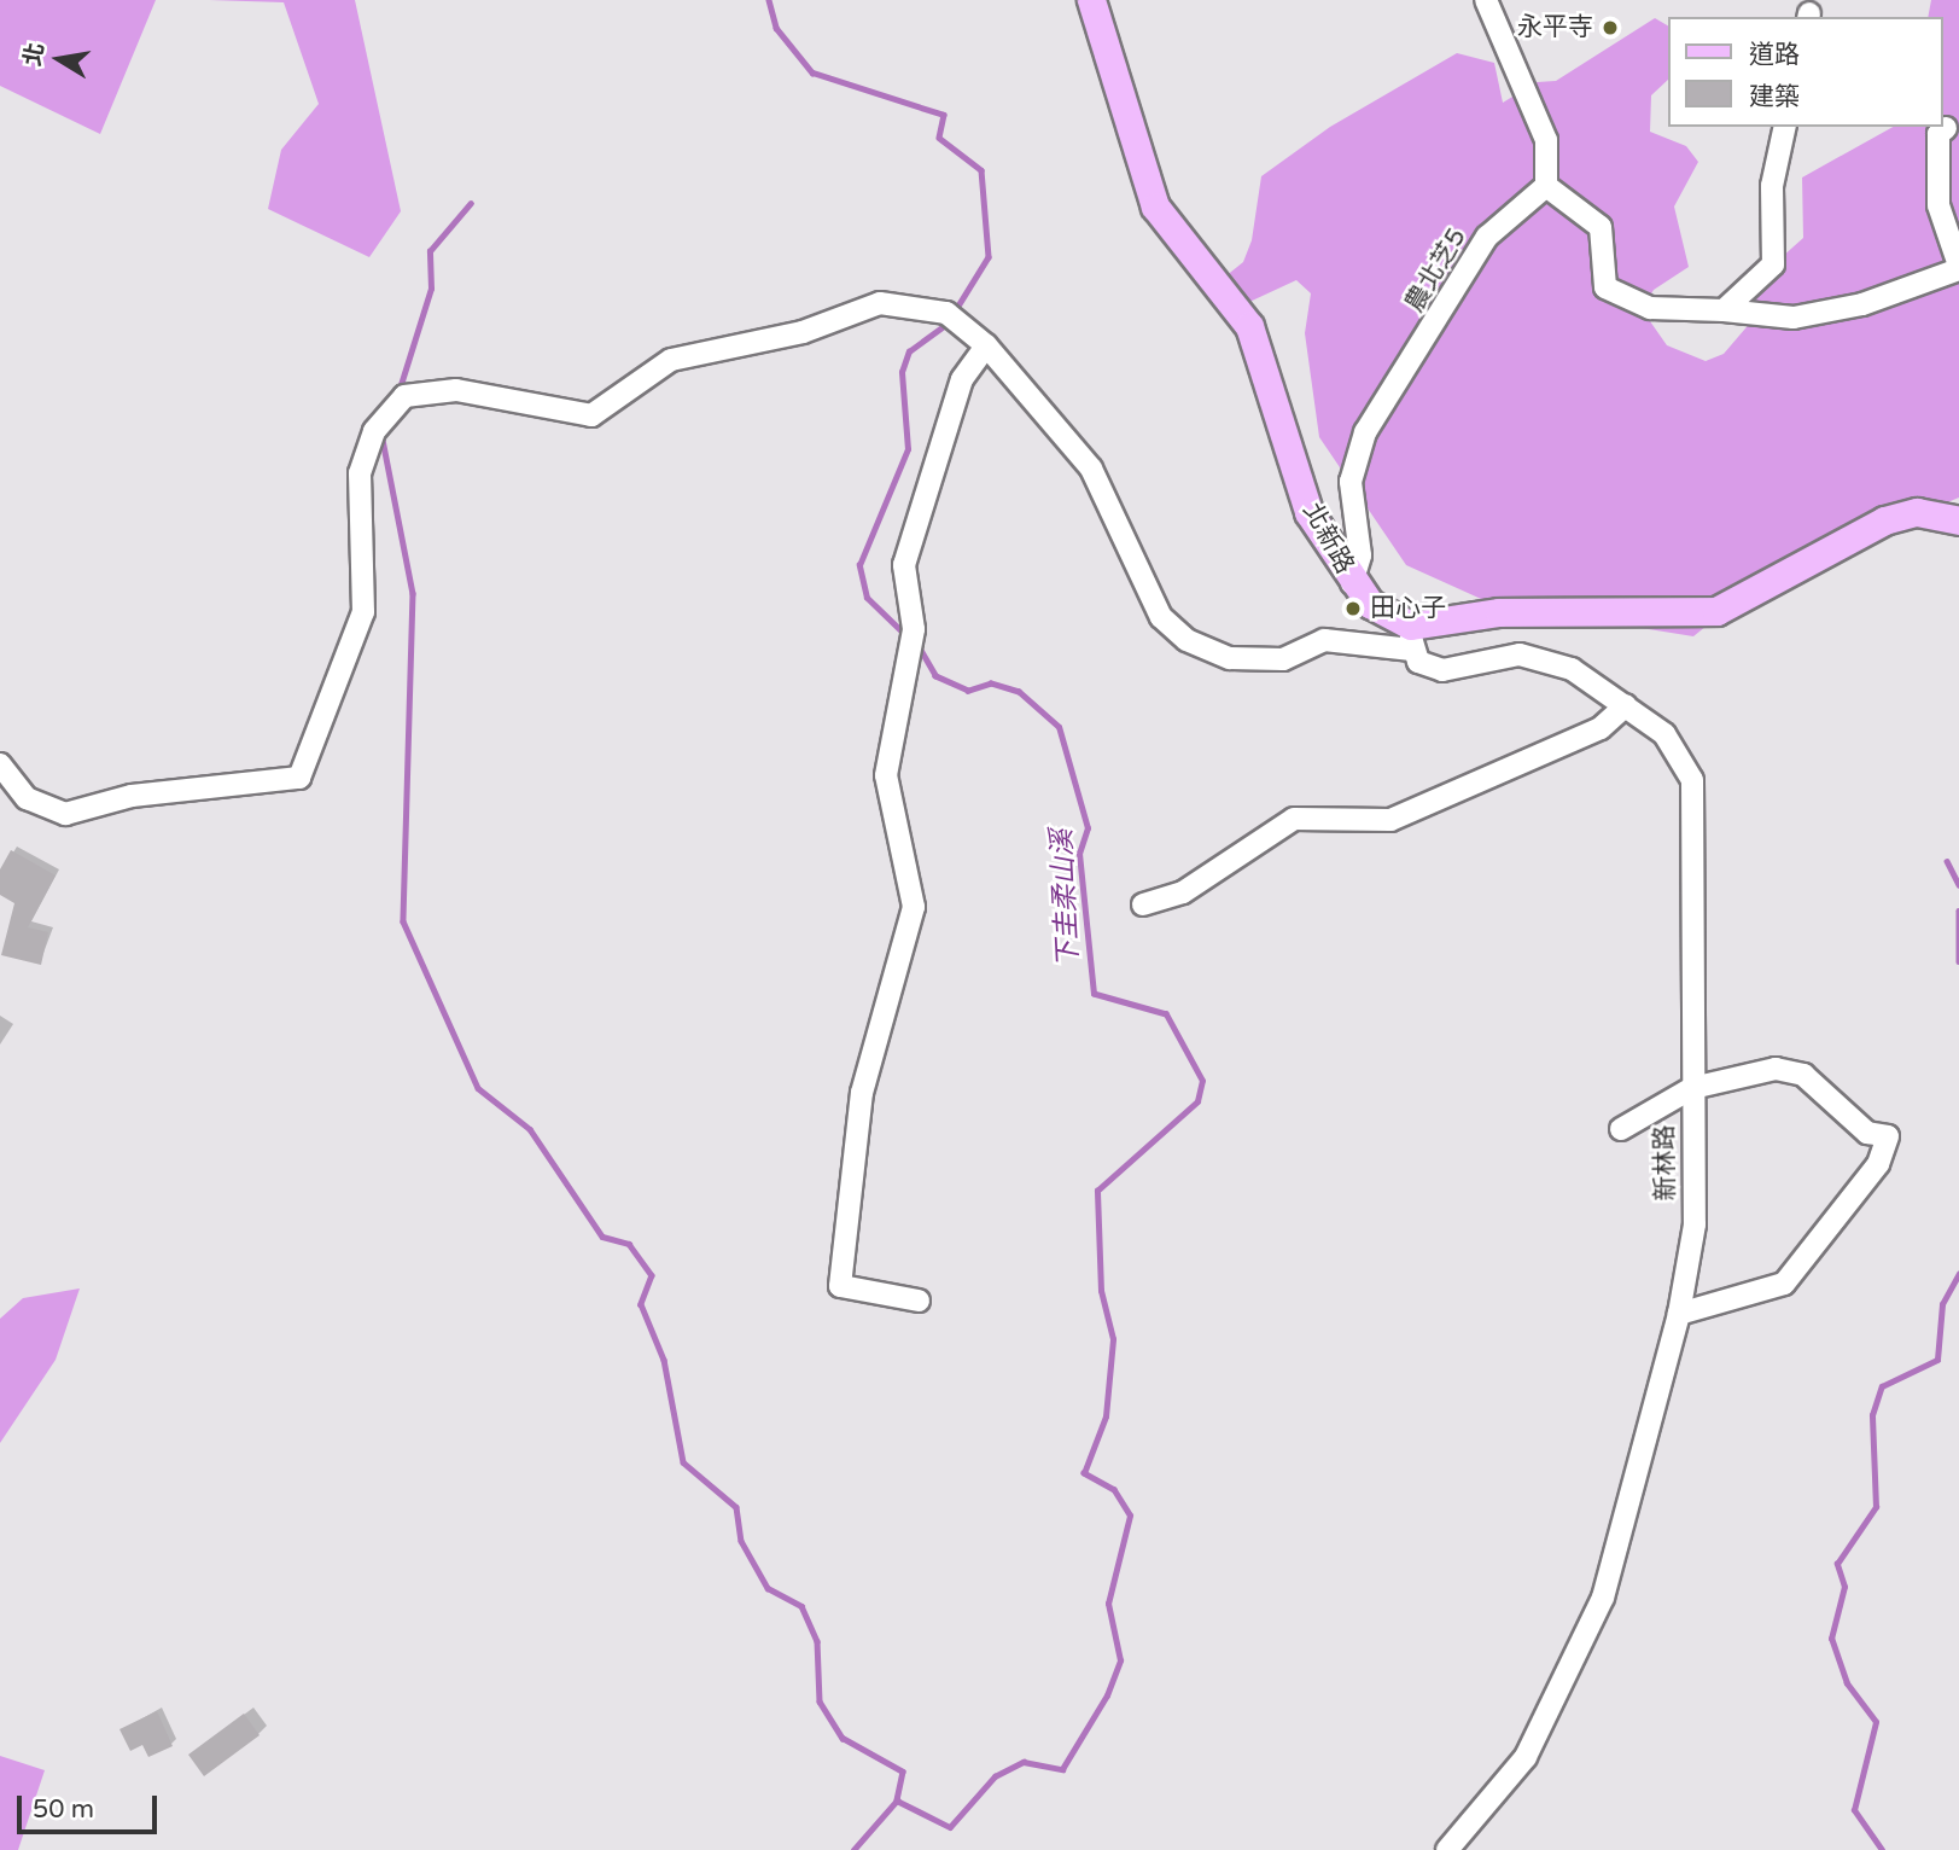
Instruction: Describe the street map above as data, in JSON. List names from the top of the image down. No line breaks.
{"streets":{"main road":["北新路"],"street":["農北芝5","新林路"]},"crossings":[["農北芝5","北新路"],["北新路","新林路"]],"water":["下圭柔山溪"],"places":["永平寺","田心子"],"legend":["道路","建築"],"scale_bar":"50 m","north":"left"}
